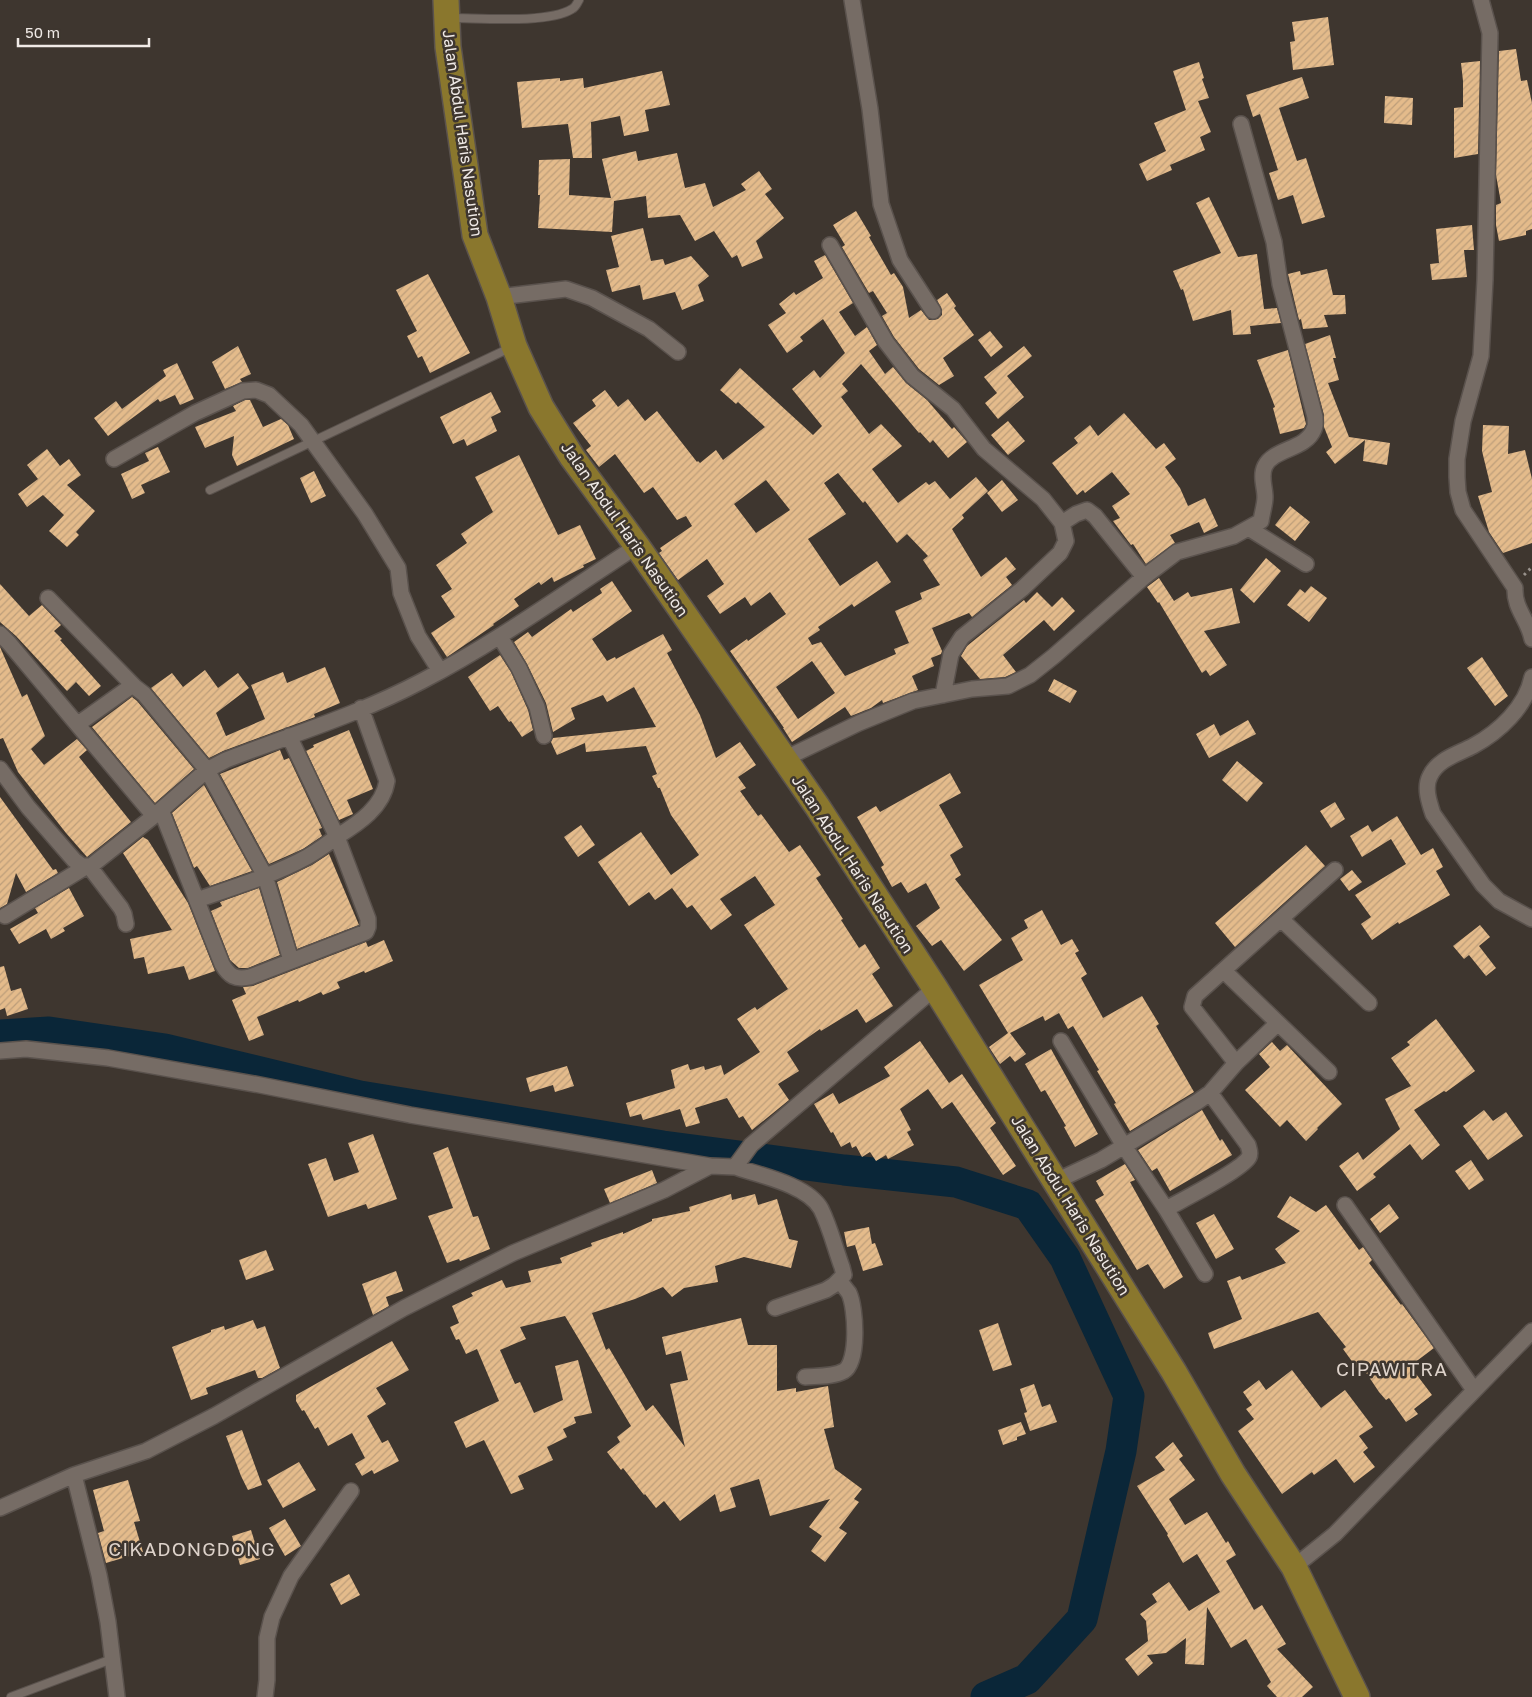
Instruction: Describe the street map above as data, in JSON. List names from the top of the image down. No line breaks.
{"streets":{"main road":["Jalan Abdul Haris Nasution"]},"districts":["CIPAWITRA","CIKADONGDONG"],"scale_bar":"50 m"}
